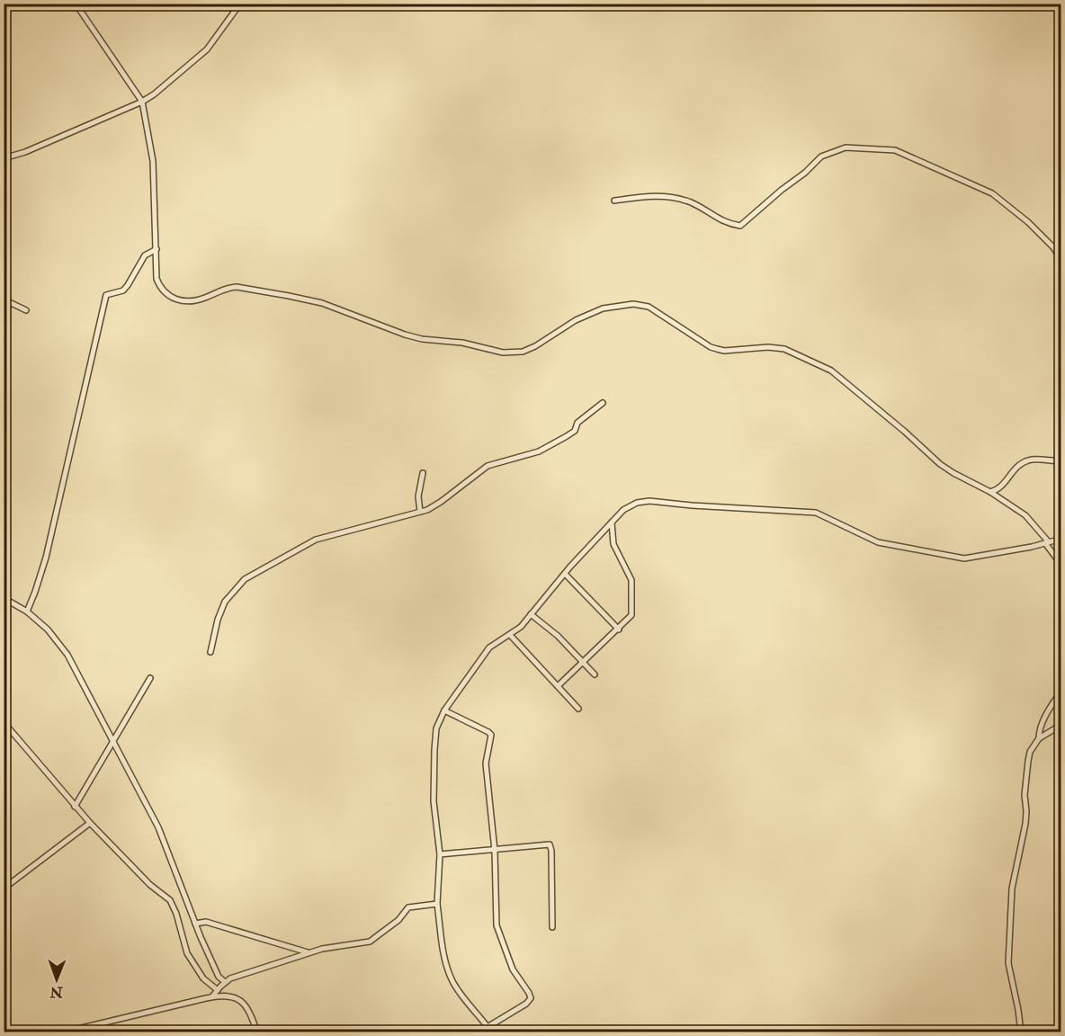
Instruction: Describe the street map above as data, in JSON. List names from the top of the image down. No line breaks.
{"north":"bottom"}
